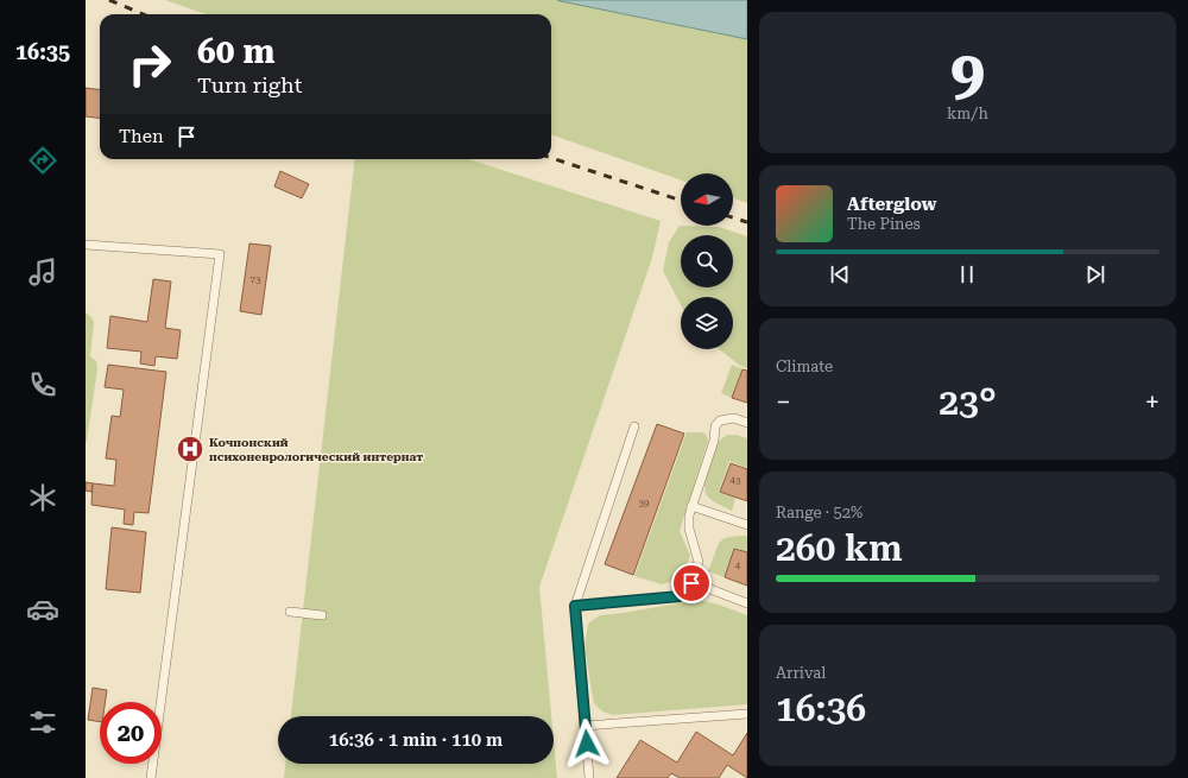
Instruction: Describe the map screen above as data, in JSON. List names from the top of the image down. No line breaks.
{"places":{"hospital":["Кочпонский психоневрологический интернат"]},"house_numbers":["73","43","39","4"],"north":"left","page":{"tabs":"16:35","tile":[["9","km/h"],"Climate",["Range · 52%","260 km"],["Arrival","16:36"]],"turn":["60 m","Turn right"],"then":"Then","song":["Afterglow","The Pines"],"heat":["−","23°","+"],"limit":"20","trip":"16:36 · 1 min · 110 m"}}
